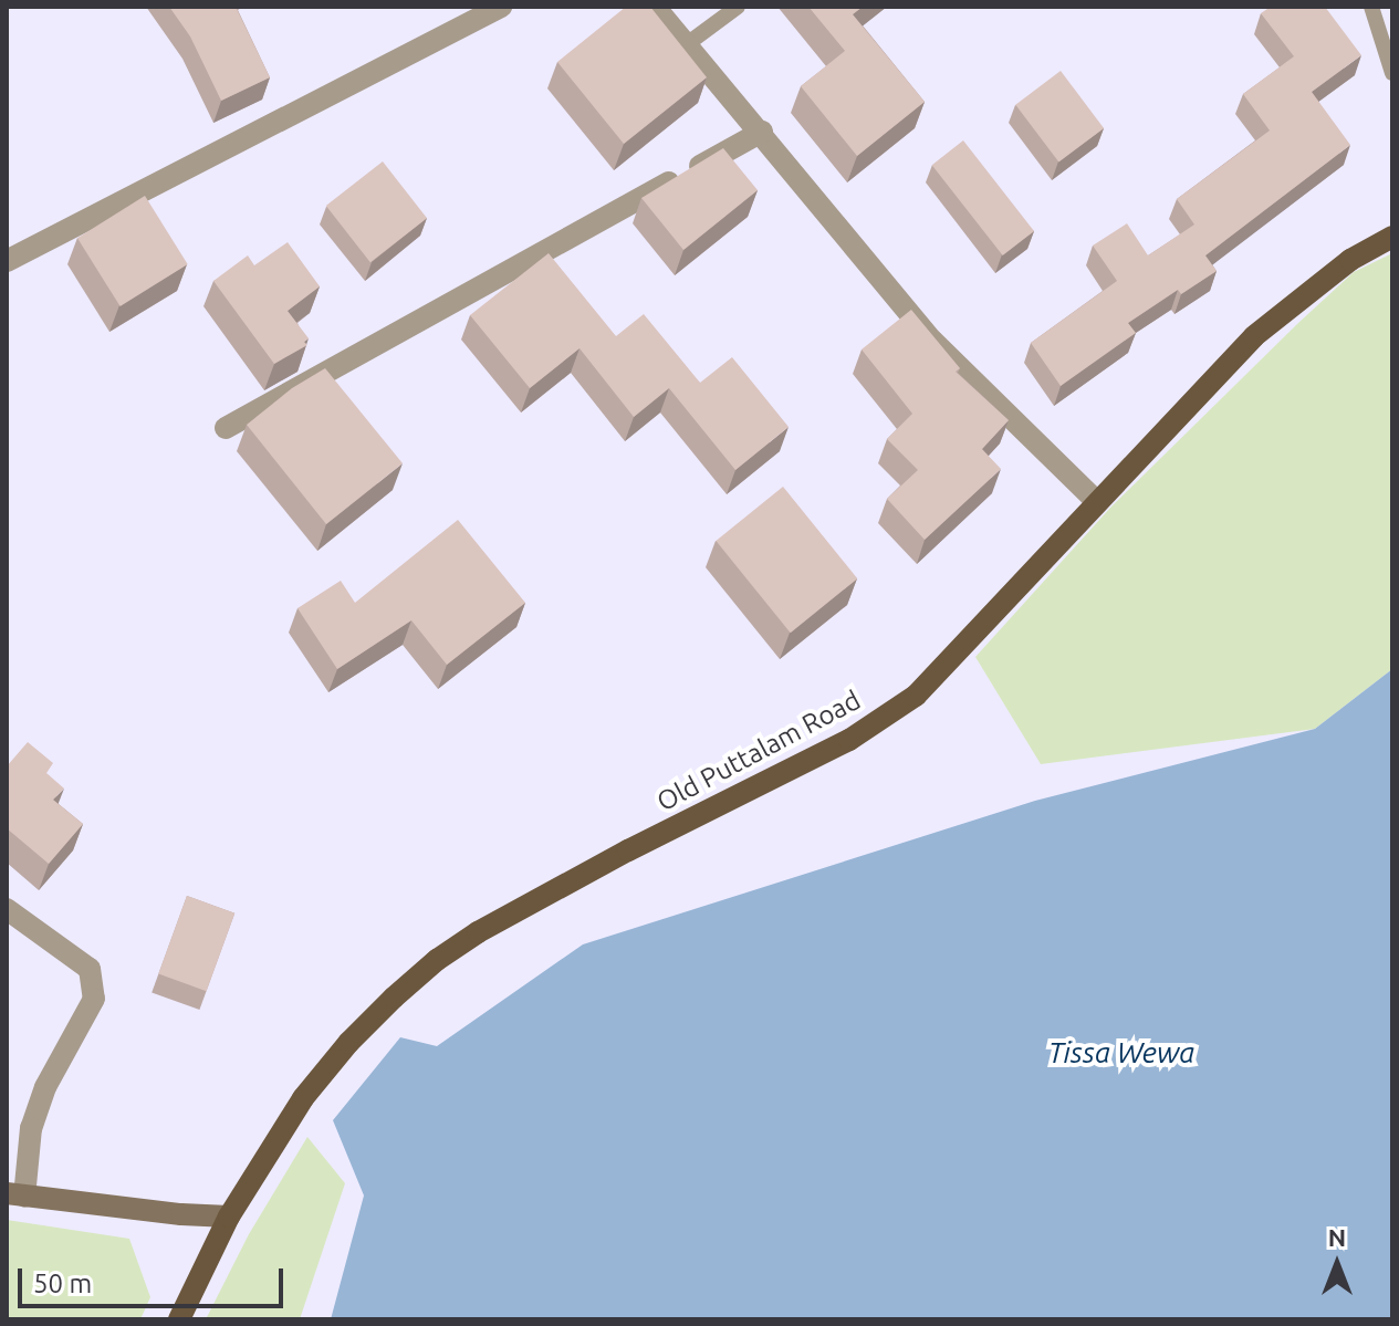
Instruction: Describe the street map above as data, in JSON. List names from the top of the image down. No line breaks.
{"streets":{"main road":["Old Puttalam Road"]},"water":["Tissa Wewa"],"scale_bar":"50 m","north":"top"}
